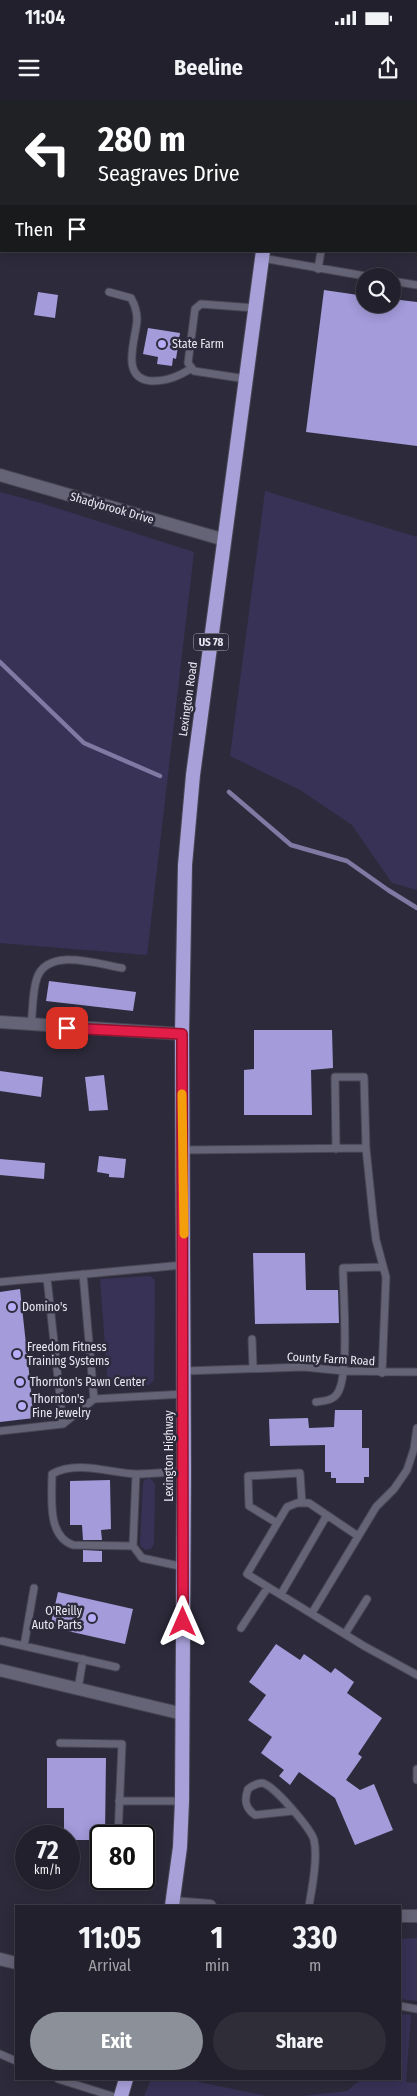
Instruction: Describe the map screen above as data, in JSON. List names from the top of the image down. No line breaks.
{"streets":{"highway":["US 78","Lexington Road","Lexington Highway"],"street":["Shadybrook Drive"],"lane":["County Farm Road"]},"crossings":[["Shadybrook Drive","Lexington Road"],["Lexington Road","Lexington Highway"],["County Farm Road","Lexington Highway"]],"places":["State Farm","Domino's","Freedom Fitness Training Systems","Thornton's Pawn Center","Thornton's Fine Jewelry","O'Reilly Auto Parts"],"page":{"status":"11:04","header":"Beeline","turn":["280 m","Seagraves Drive"],"then":"Then","speed":"72 km/h","limit":"80","eta":["11:05","Arrival","1","min","330","m"],"buttons":["Exit","Share"]}}
